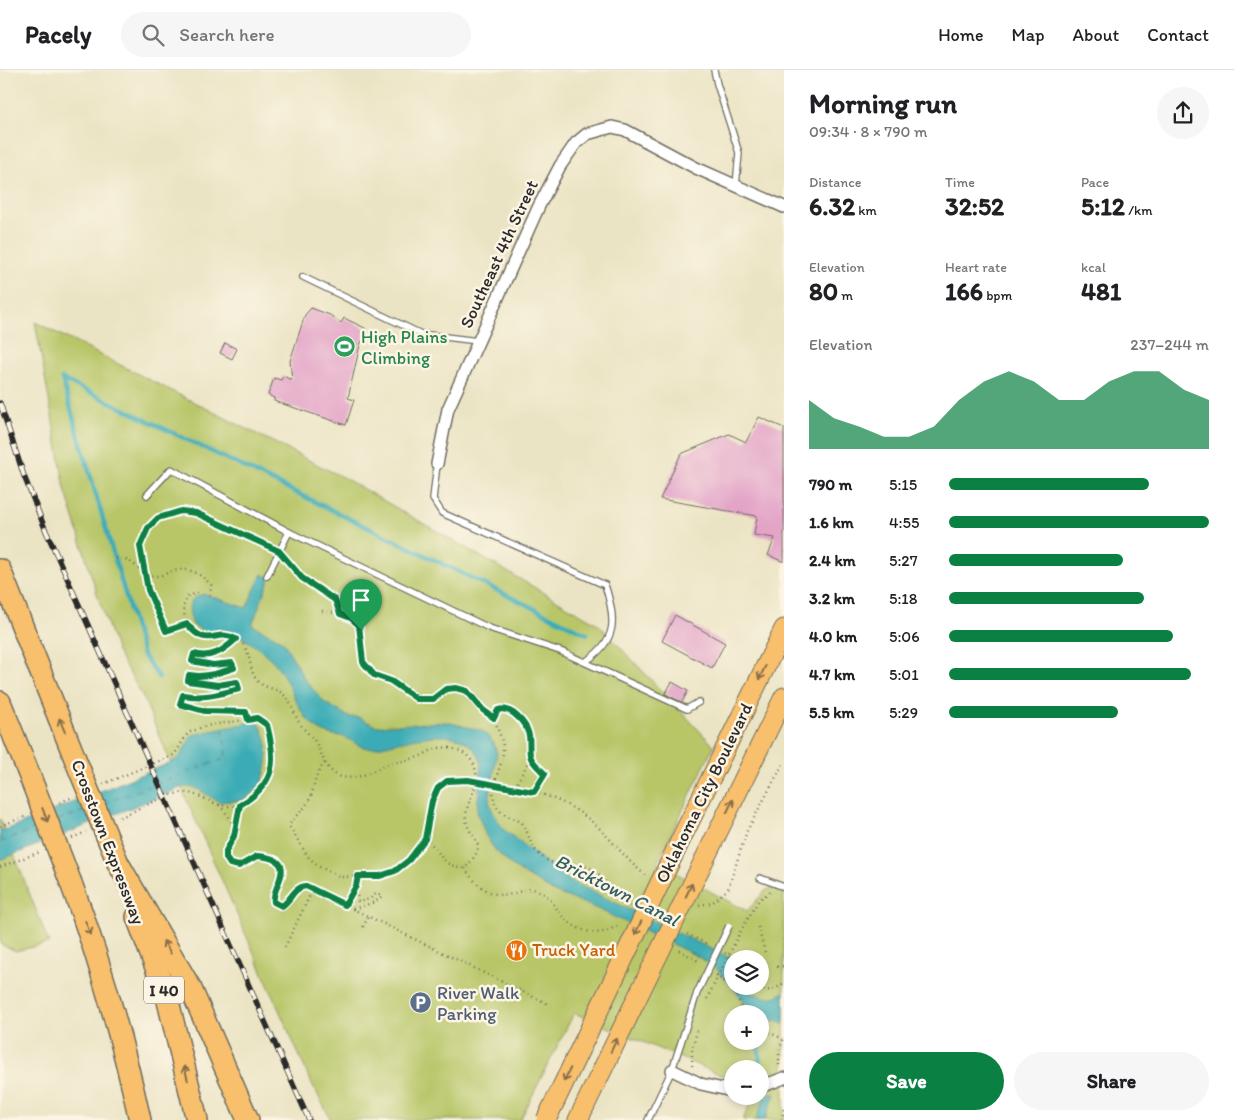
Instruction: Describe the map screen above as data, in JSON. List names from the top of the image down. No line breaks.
{"streets":{"highway":["Crosstown Expressway","I 40"],"main road":["Oklahoma City Boulevard"],"street":["Southeast 4th Street"]},"water":["Bricktown Canal"],"places":{"sports":["High Plains Climbing"],"restaurant":["Truck Yard"],"parking":["River Walk Parking"]},"page":{"header":"Pacely","search":"Search here","nav":["Home","Map","About","Contact"],"heading":["Morning run","09:34 · 8 × 790 m"],"stats":[["Distance","6.32 km"],["Time","32:52"],["Pace","5:12 /km"],["Elevation","80 m"],["Heart rate","166 bpm"],["kcal","481"]],"chart":["Elevation","237–244 m"],"list":[{"name":"790 m","note":"5:15"},{"name":"1.6 km","note":"4:55"},{"name":"2.4 km","note":"5:27"},{"name":"3.2 km","note":"5:18"},{"name":"4.0 km","note":"5:06"},{"name":"4.7 km","note":"5:01"},{"name":"5.5 km","note":"5:29"}],"map_buttons":["+","−"],"buttons":["Save","Share"]}}
